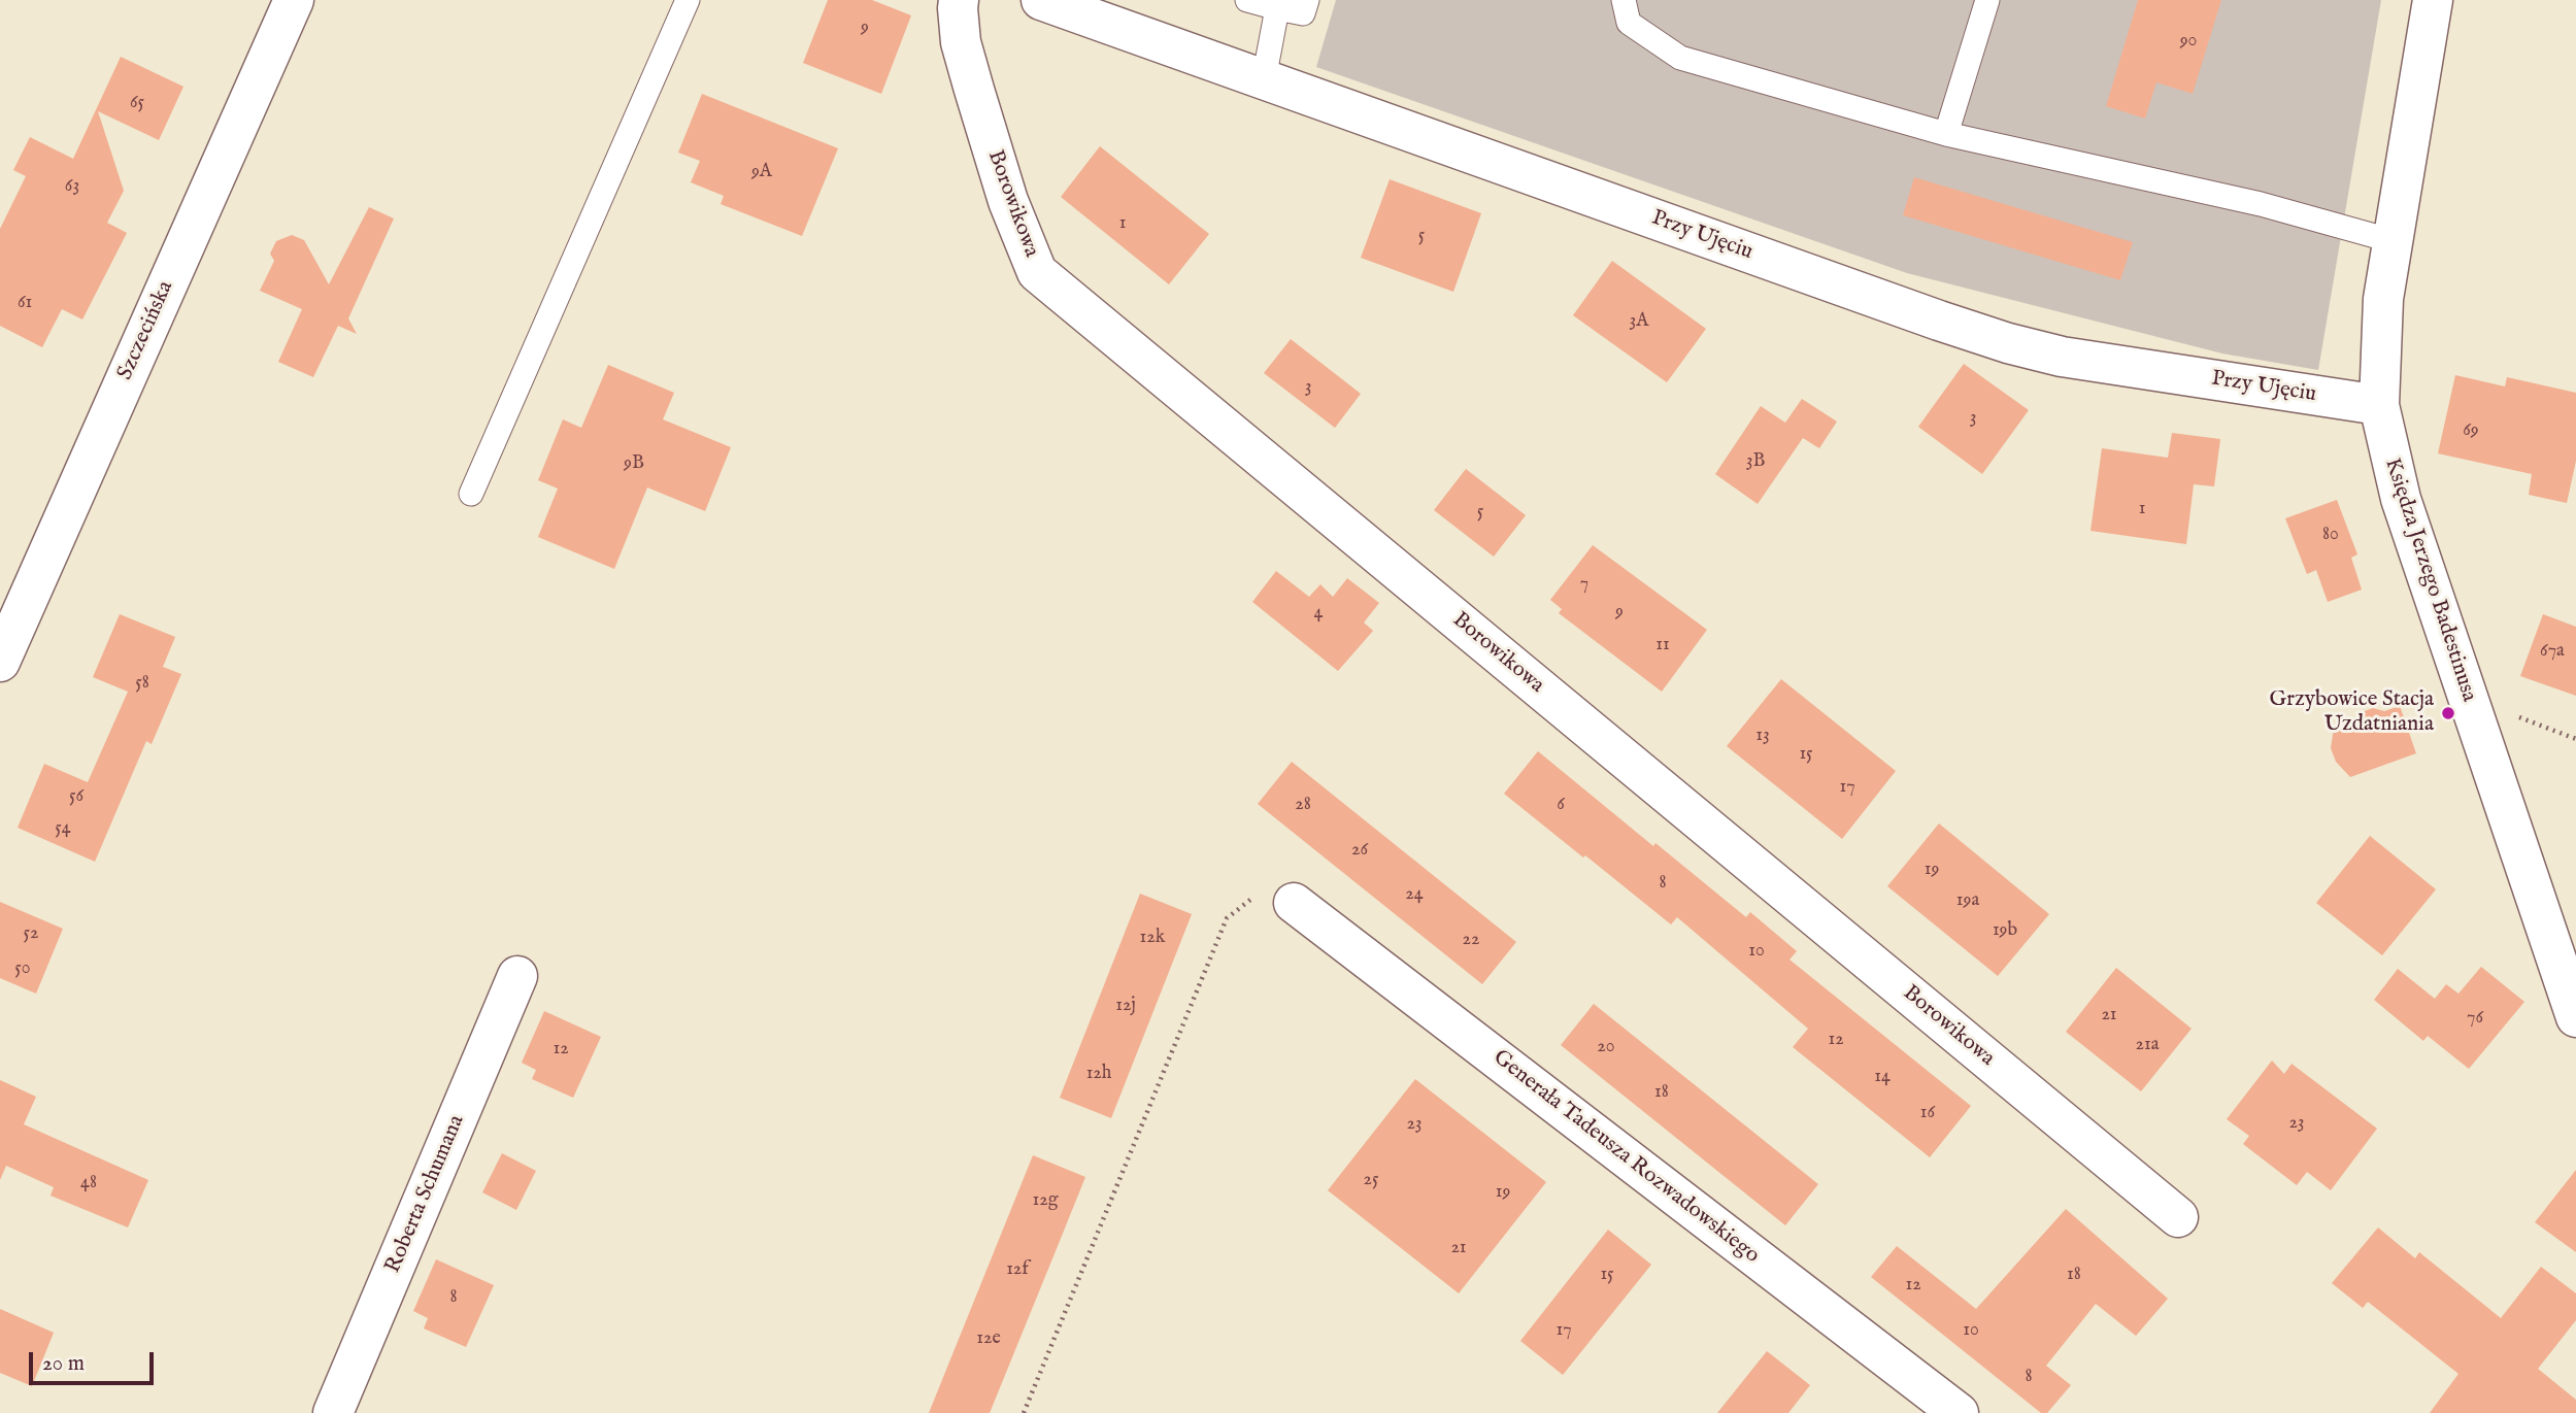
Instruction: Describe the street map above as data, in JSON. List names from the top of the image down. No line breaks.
{"streets":{"street":["Borowikowa","Przy Ujęciu","Szczecińska","Księdza Jerzego Badestinusa","Generała Tadeusza Rozwadowskiego","Roberta Schumana"]},"crossings":[["Przy Ujęciu","Księdza Jerzego Badestinusa"]],"places":["Grzybowice Stacja Uzdatniania"],"house_numbers":["9","90","65","9A","63","1","5","61","3A","3","3","69","3B","9B","1","5","80","7","9","4","11","67a","58","13","15","17","56","28","6","54","26","19","8","24","19a","19b","52","12k","22","10","50","12j","21","76","12","21a","20","12","12h","14","18","16","23","23","25","48","19","12g","21","12f","15","18","12","8","17","10","12e","8"],"scale_bar":"20 m"}
